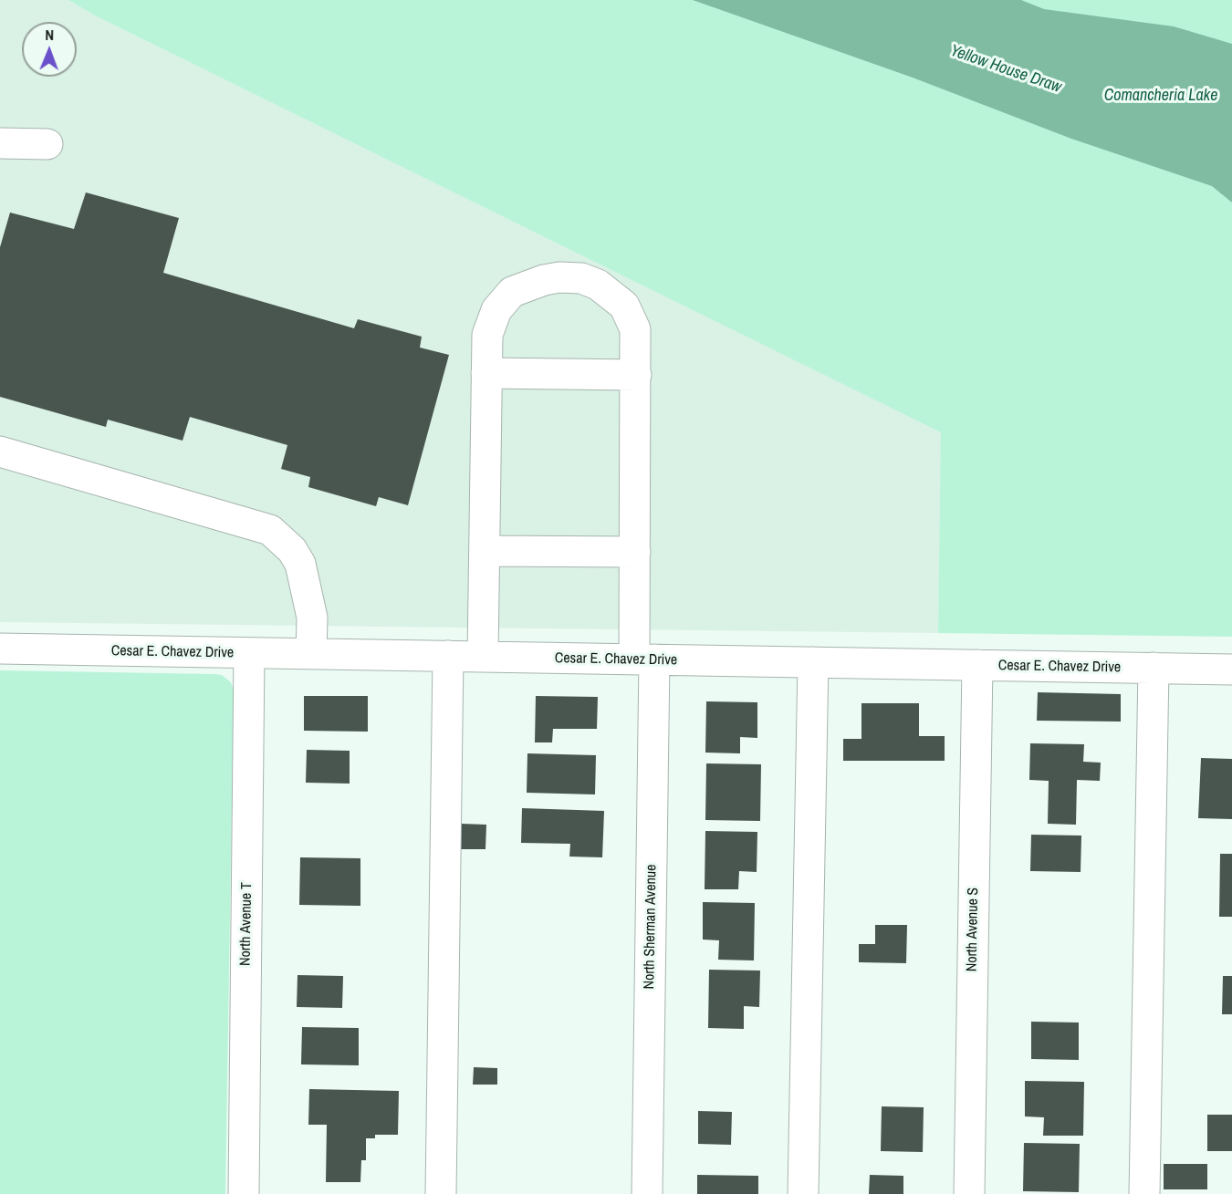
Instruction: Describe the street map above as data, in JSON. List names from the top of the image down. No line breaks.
{"streets":{"street":["Cesar E. Chavez Drive","North Avenue T","North Sherman Avenue","North Avenue S"]},"crossings":[["Cesar E. Chavez Drive","North Avenue T"],["Cesar E. Chavez Drive","North Sherman Avenue"],["Cesar E. Chavez Drive","North Avenue S"]],"water":["Yellow House Draw","Comancheria Lake"],"north":"top"}
